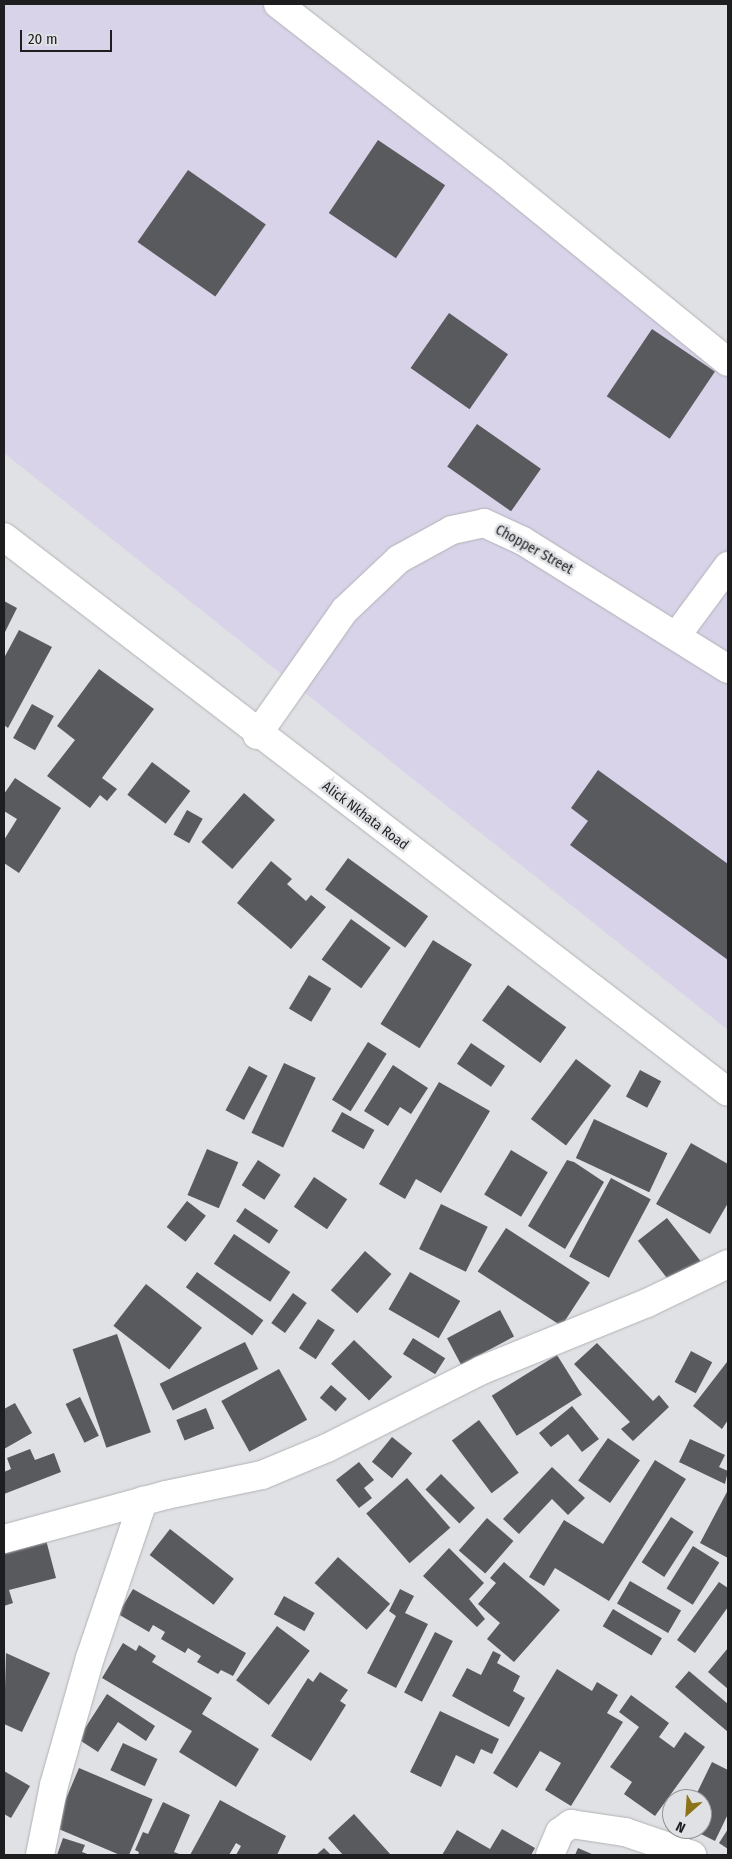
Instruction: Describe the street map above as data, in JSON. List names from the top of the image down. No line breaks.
{"streets":{"street":["Chopper Street","Alick Nkhata Road"]},"crossings":[["Chopper Street","Alick Nkhata Road"]],"scale_bar":"20 m","north":"bottom left"}
